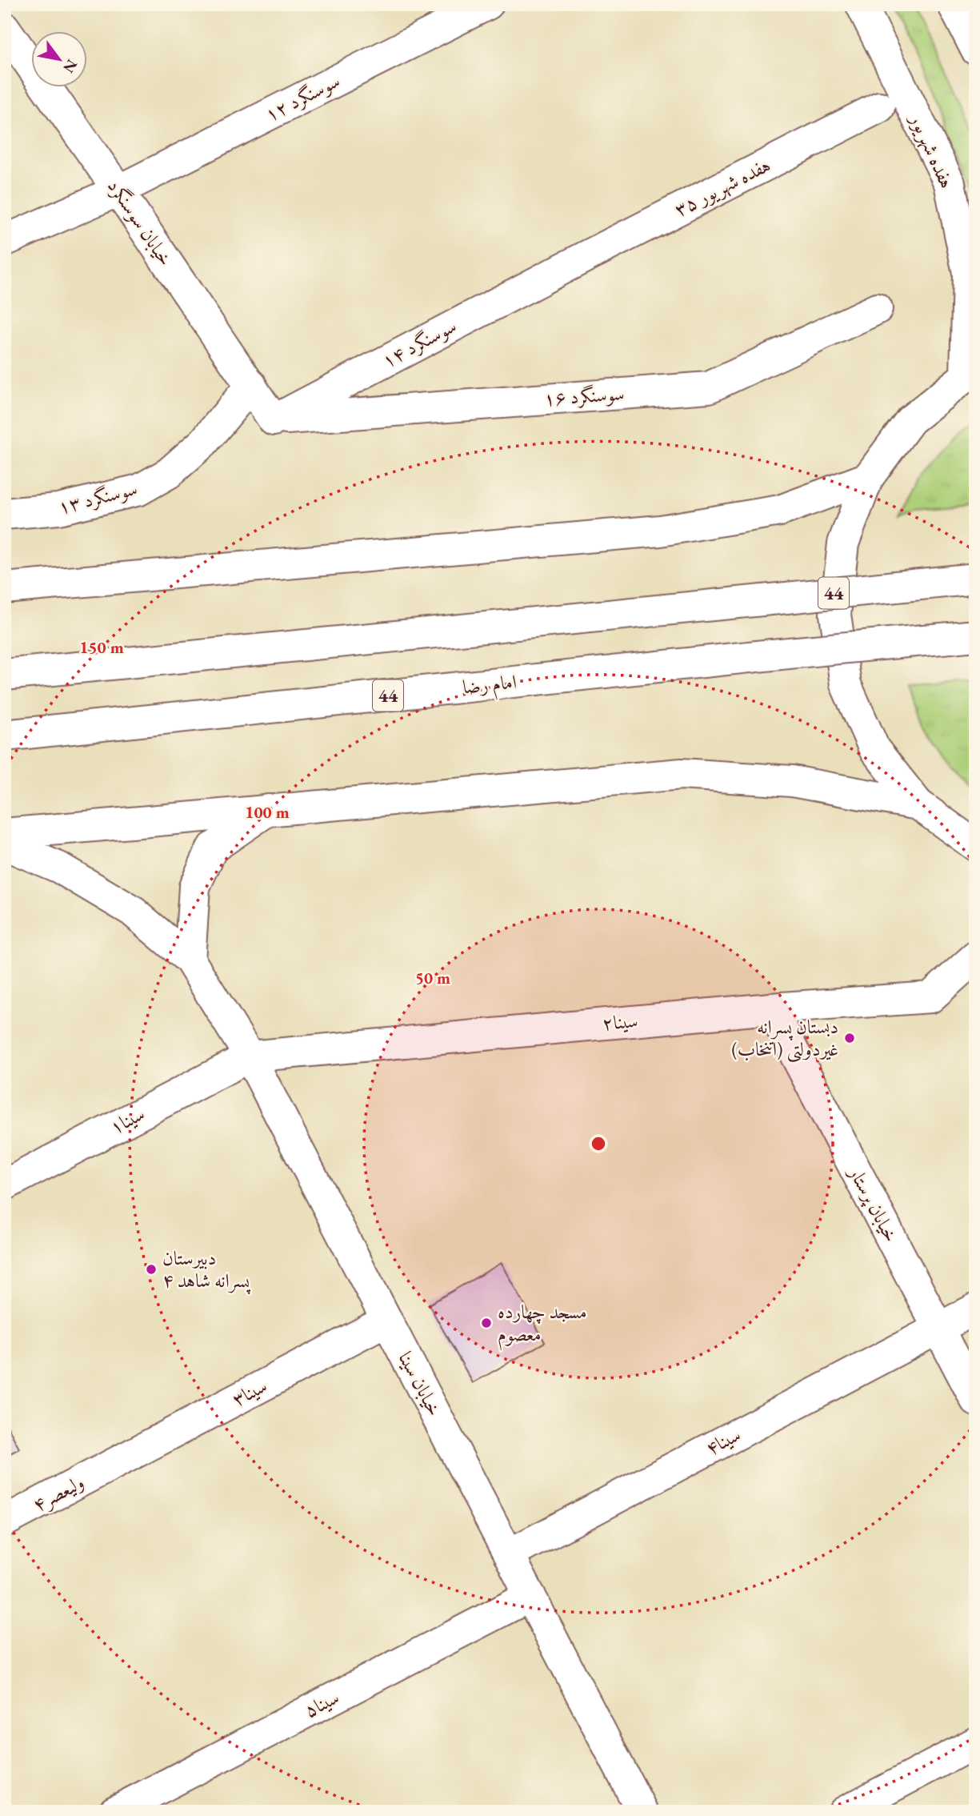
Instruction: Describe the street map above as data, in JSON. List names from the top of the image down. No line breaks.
{"streets":{"main road":["سوسنگرد ۱۲","هفده شهریور","هفده شهریور ۳۵","خیابان سوسنگرد","سوسنگرد ۱۴","سوسنگرد ۱۶","سوسنگرد ۱۳","44","امام رضا","سینا۲","سینا۱","خیابان پرستار","خیابان سینا","سینا۳","سینا۴","ولیعصر۴","سینا۵"]},"crossings":[["سوسنگرد ۱۲","خیابان سوسنگرد"],["هفده شهریور ۳۵","سوسنگرد ۱۴"],["خیابان سوسنگرد","سوسنگرد ۱۴"],["خیابان سوسنگرد","سوسنگرد ۱۶"],["خیابان سوسنگرد","سوسنگرد ۱۳"],["سوسنگرد ۱۴","سوسنگرد ۱۶"],["سینا۲","سینا۱"],["سینا۲","خیابان پرستار"],["سینا۲","خیابان سینا"],["سینا۱","خیابان سینا"],["خیابان پرستار","سینا۴"],["خیابان سینا","سینا۳"],["خیابان سینا","سینا۴"],["خیابان سینا","سینا۵"],["سینا۳","ولیعصر۴"]],"places":["دبستان پسرانه غیردولتی (اتنخاب)","دبیرستان پسرانه شاهد ۴","مسجد چهارده معصوم"],"north":"bottom right","rings":["150 m","100 m","50 m"]}
